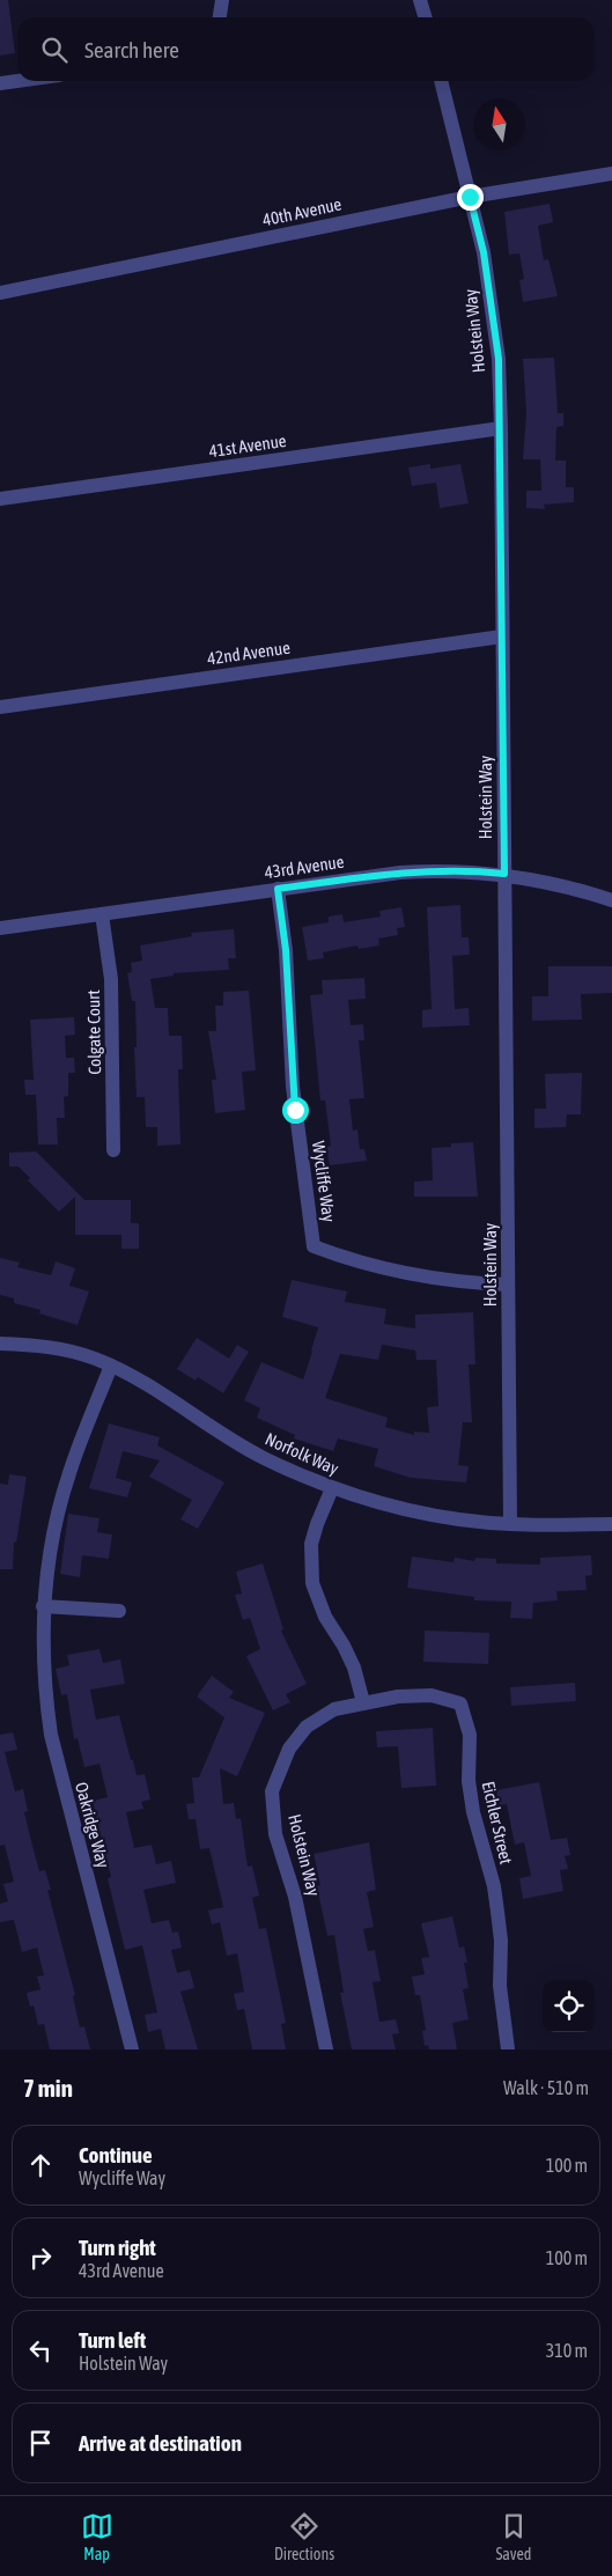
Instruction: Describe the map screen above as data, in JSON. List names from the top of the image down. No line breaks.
{"streets":{"street":["40th Avenue","Holstein Way","41st Avenue","42nd Avenue","43rd Avenue","Colgate Court","Wycliffe Way","Norfolk Way","Eichler Street","Oakridge Way"]},"crossings":[["40th Avenue","Holstein Way"],["Holstein Way","41st Avenue"],["Holstein Way","42nd Avenue"],["Holstein Way","43rd Avenue"],["Holstein Way","Wycliffe Way"],["Holstein Way","Norfolk Way"],["Holstein Way","Eichler Street"],["43rd Avenue","Colgate Court"],["43rd Avenue","Wycliffe Way"],["Norfolk Way","Oakridge Way"]],"north":"top","page":{"search":"Search here","heading":["7 min","Walk · 510 m"],"list":[["Continue","Wycliffe Way","100 m"],["Turn right","43rd Avenue","100 m"],["Turn left","Holstein Way","310 m"],"Arrive at destination"],"nav":["Map","Directions","Saved"]}}
